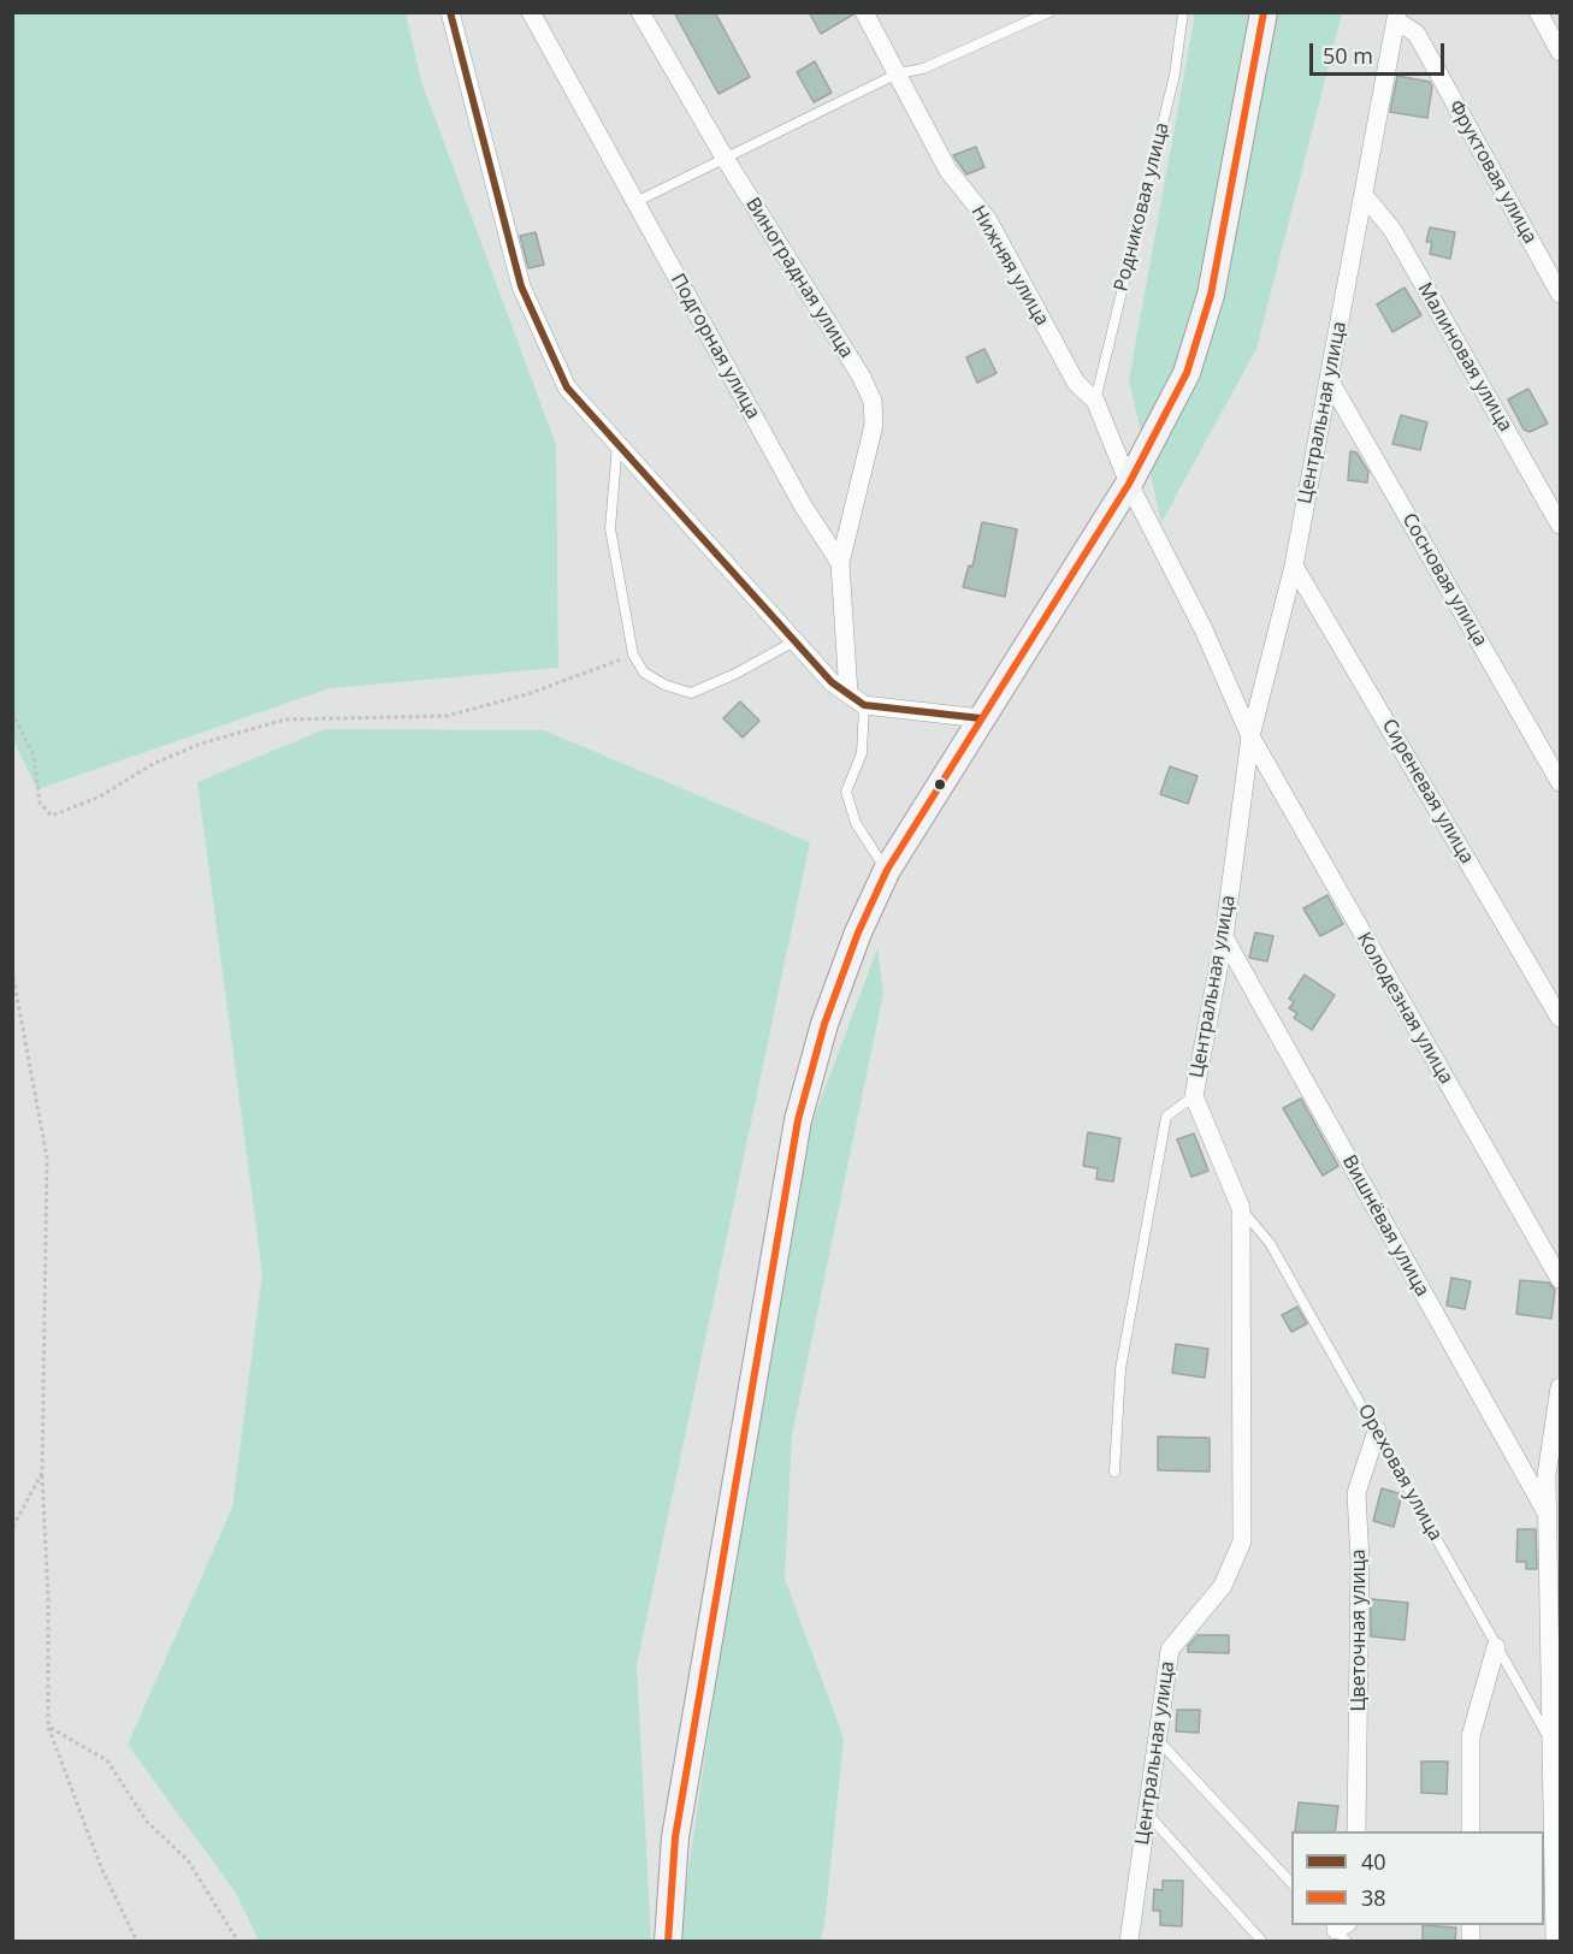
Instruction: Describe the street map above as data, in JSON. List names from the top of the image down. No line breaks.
{"streets":{"street":["Фруктовая улица","Нижняя улица","Виноградная улица","Подгорная улица","Малиновая улица","Центральная улица","Сосновая улица","Сиреневая улица","Колодезная улица","Вишнёвая улица","Цветочная улица"],"lane":["Родниковая улица","Ореховая улица"]},"crossings":[["Фруктовая улица","Центральная улица"],["Родниковая улица","Нижняя улица"],["Нижняя улица","Колодезная улица"],["Виноградная улица","Подгорная улица"],["Малиновая улица","Центральная улица"],["Центральная улица","Сосновая улица"],["Центральная улица","Сиреневая улица"],["Центральная улица","Колодезная улица"],["Центральная улица","Вишнёвая улица"],["Центральная улица","Ореховая улица"],["Ореховая улица","Цветочная улица"]],"lines":["transit line 40","transit line 38"],"legend":["40","38"],"scale_bar":"50 m"}
